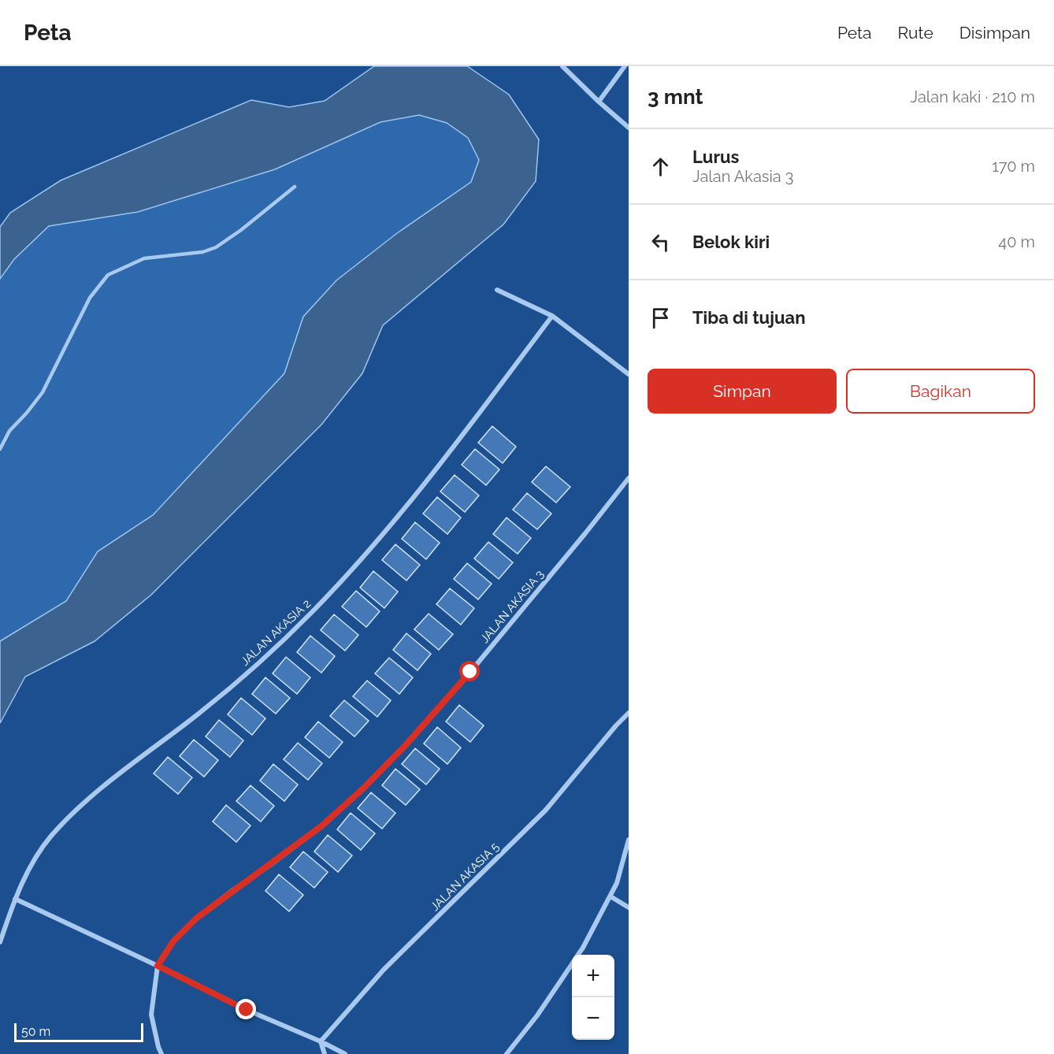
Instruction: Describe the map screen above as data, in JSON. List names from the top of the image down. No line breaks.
{"streets":{"street":["JALAN AKASIA 3","JALAN AKASIA 2","JALAN AKASIA 5"]},"scale_bar":"50 m","page":{"header":"Peta","nav":["Peta","Rute","Disimpan"],"heading":["3 mnt","Jalan kaki · 210 m"],"list":[["Lurus","Jalan Akasia 3","170 m"],["Belok kiri","40 m"],"Tiba di tujuan"],"buttons":["Simpan","Bagikan"],"map_buttons":["+","−"],"scale":"50 m"}}
